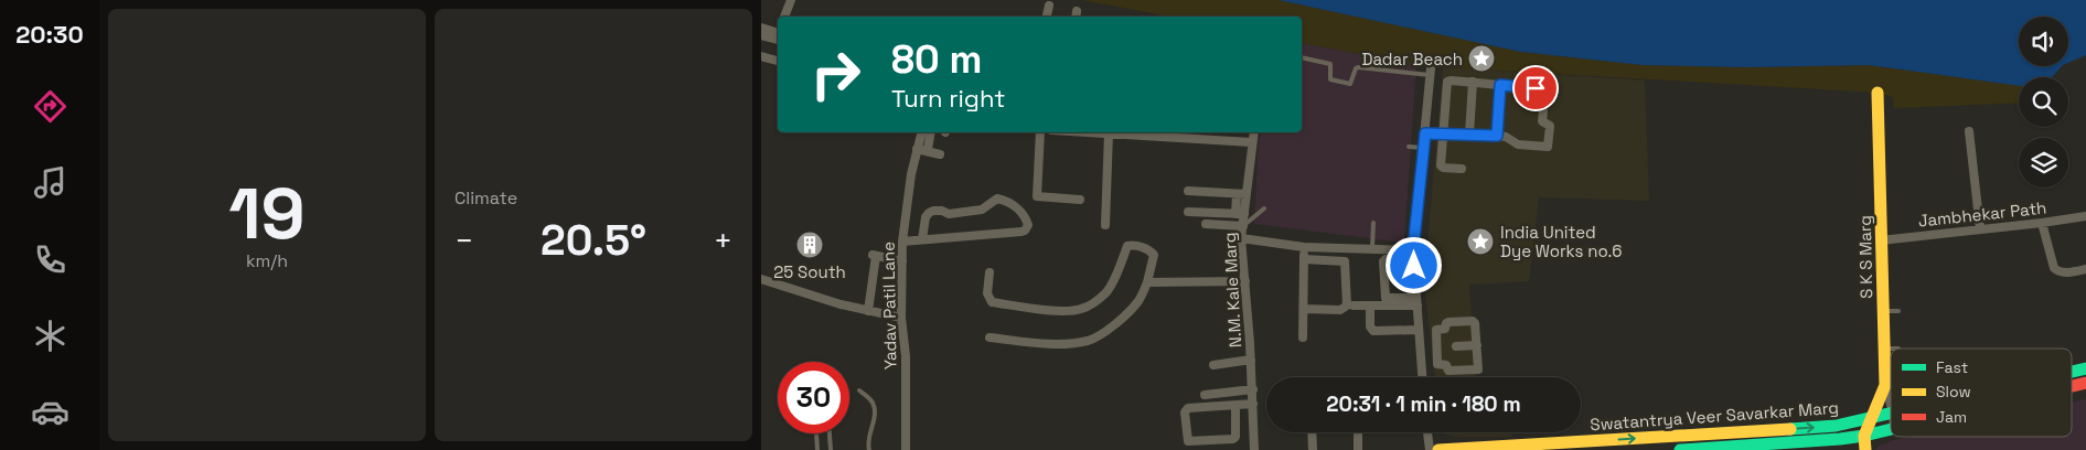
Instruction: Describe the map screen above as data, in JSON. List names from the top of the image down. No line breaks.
{"streets":{"main road":["S K S Marg","Swatantrya Veer Savarkar Marg"],"street":["Jambhekar Path","N.M. Kale Marg","Yadav Patil Lane"]},"crossings":[["Jambhekar Path","S K S Marg"],["S K S Marg","Swatantrya Veer Savarkar Marg"]],"places":{"place":["Dadar Beach","India United Dye Works no.6"],"building":["25 South"]},"legend":["Fast","Slow","Jam"],"page":{"tabs":"20:30","tile":[["19","km/h"],"Climate"],"turn":["80 m","Turn right"],"heat":["−","20.5°","+"],"limit":"30","trip":"20:31 · 1 min · 180 m"}}
